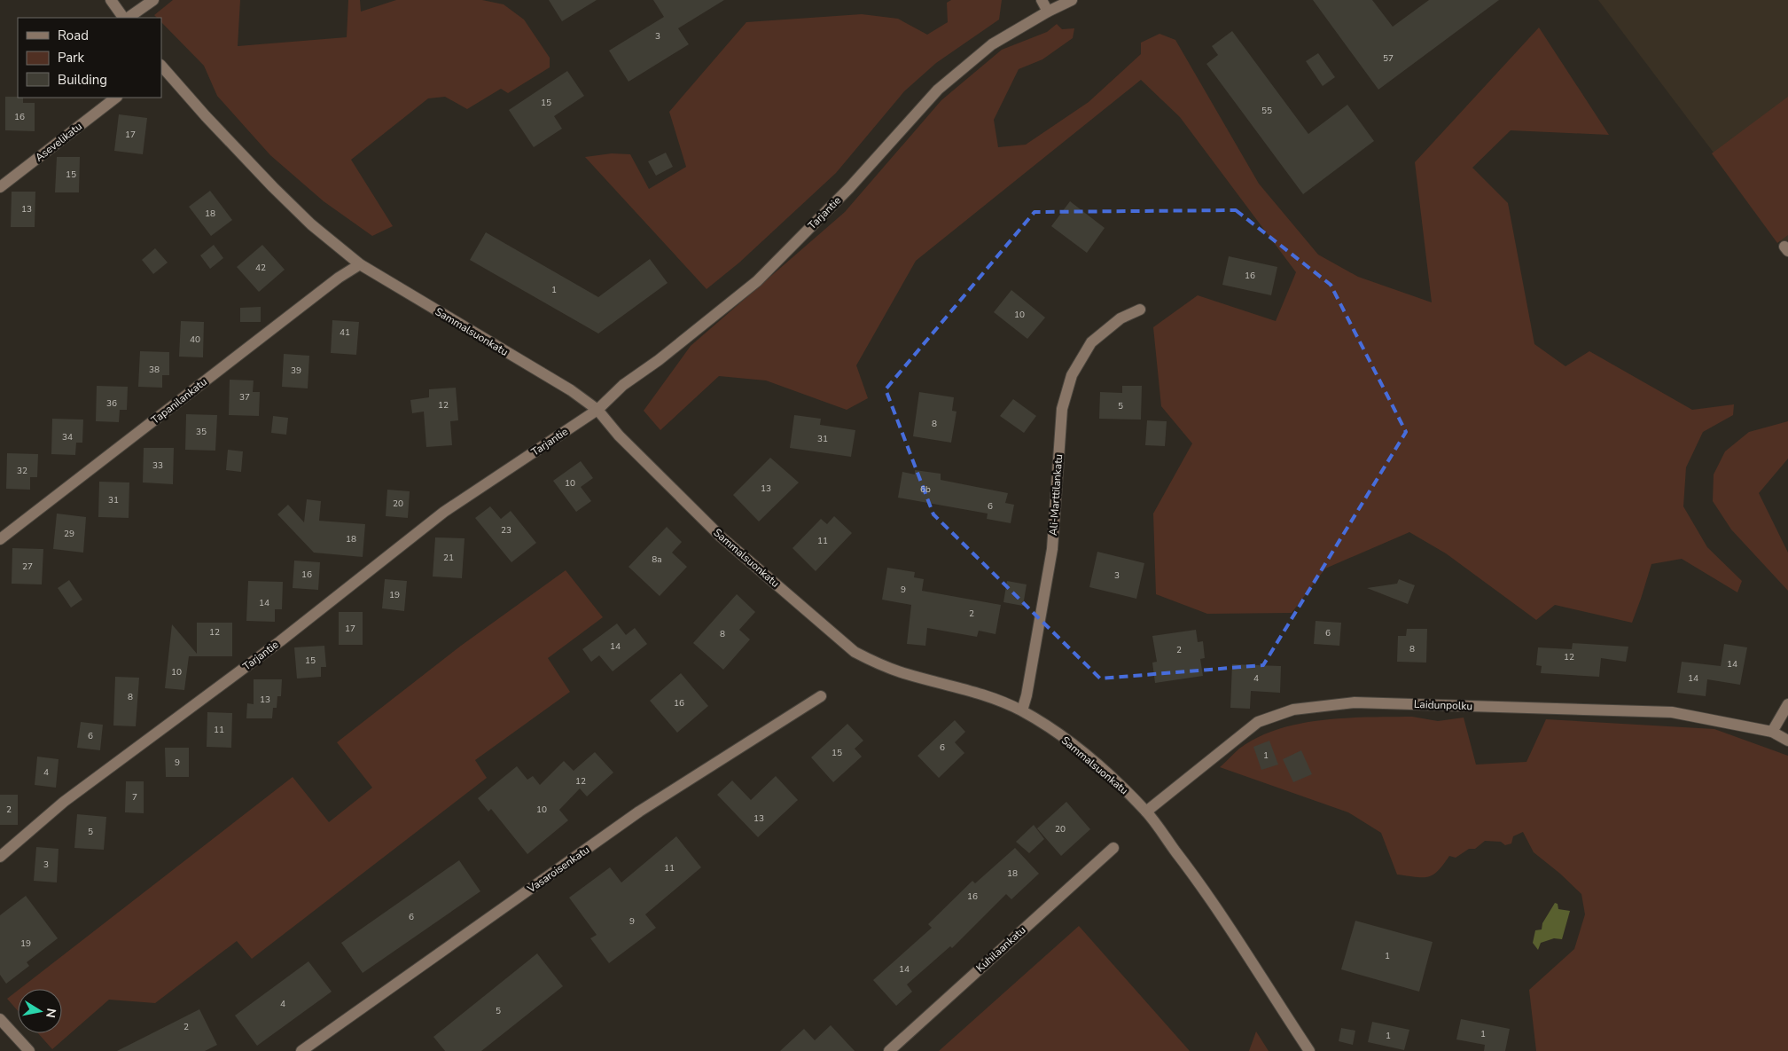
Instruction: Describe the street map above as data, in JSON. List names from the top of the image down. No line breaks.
{"streets":{"street":["Asevelikatu","Tarjantie","Sammalsuonkatu","Tapanilankatu","Ali-Marttilankatu","Laidunpolku","Vasaroisenkatu","Kuhilaankatu"]},"crossings":[["Tarjantie","Sammalsuonkatu"],["Sammalsuonkatu","Tapanilankatu"],["Sammalsuonkatu","Ali-Marttilankatu"],["Sammalsuonkatu","Laidunpolku"]],"house_numbers":["3","57","15","55","16","17","15","13","18","42","16","1","10","41","40","38","39","37","36","12","5","8","35","34","31","33","32","10","13","6b","31","20","6","23","29","18","11","21","8a","27","16","3","9","19","14","2","17","12","6","8","14","8","2","12","15","14","10","4","14","8","13","16","11","6","6","15","1","9","4","12","7","2","10","13","20","5","3","11","18","16","6","9","19","1","14","4","5","2","1","1"],"legend":["Road","Park","Building"],"north":"right"}
